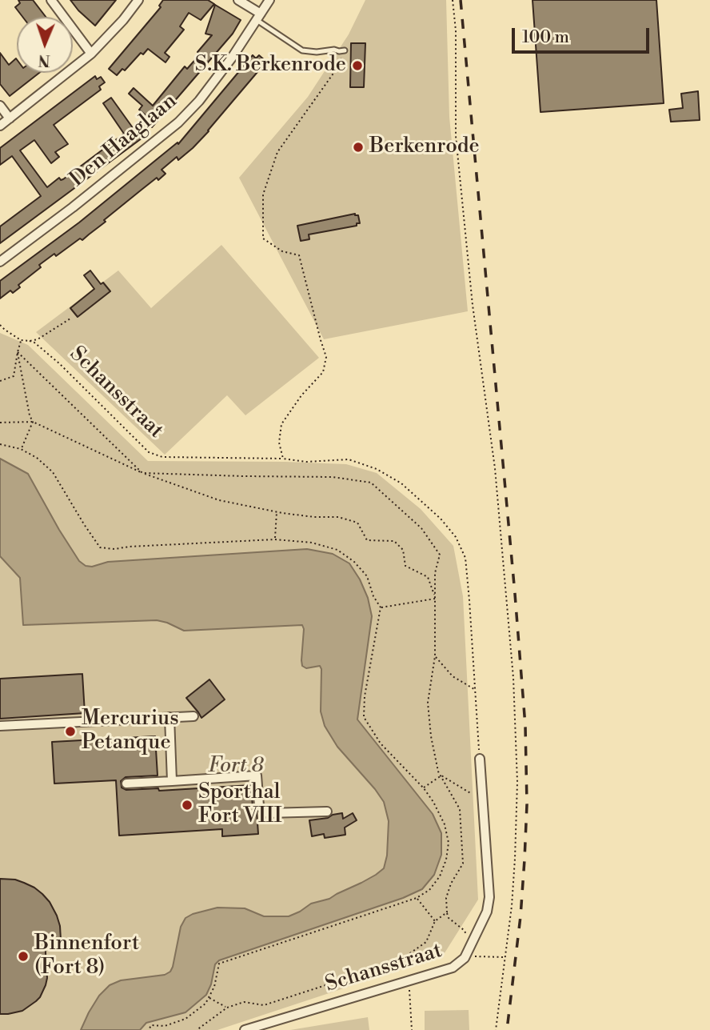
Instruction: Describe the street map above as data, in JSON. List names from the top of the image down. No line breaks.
{"streets":{"street":["Den Haaglaan","Schansstraat"]},"parks":["Fort 8"],"places":["S.K. Berkenrode","Berkenrode","Mercurius Petanque","Sporthal Fort VIII","Binnenfort (Fort 8)"],"scale_bar":"100 m","north":"bottom"}
